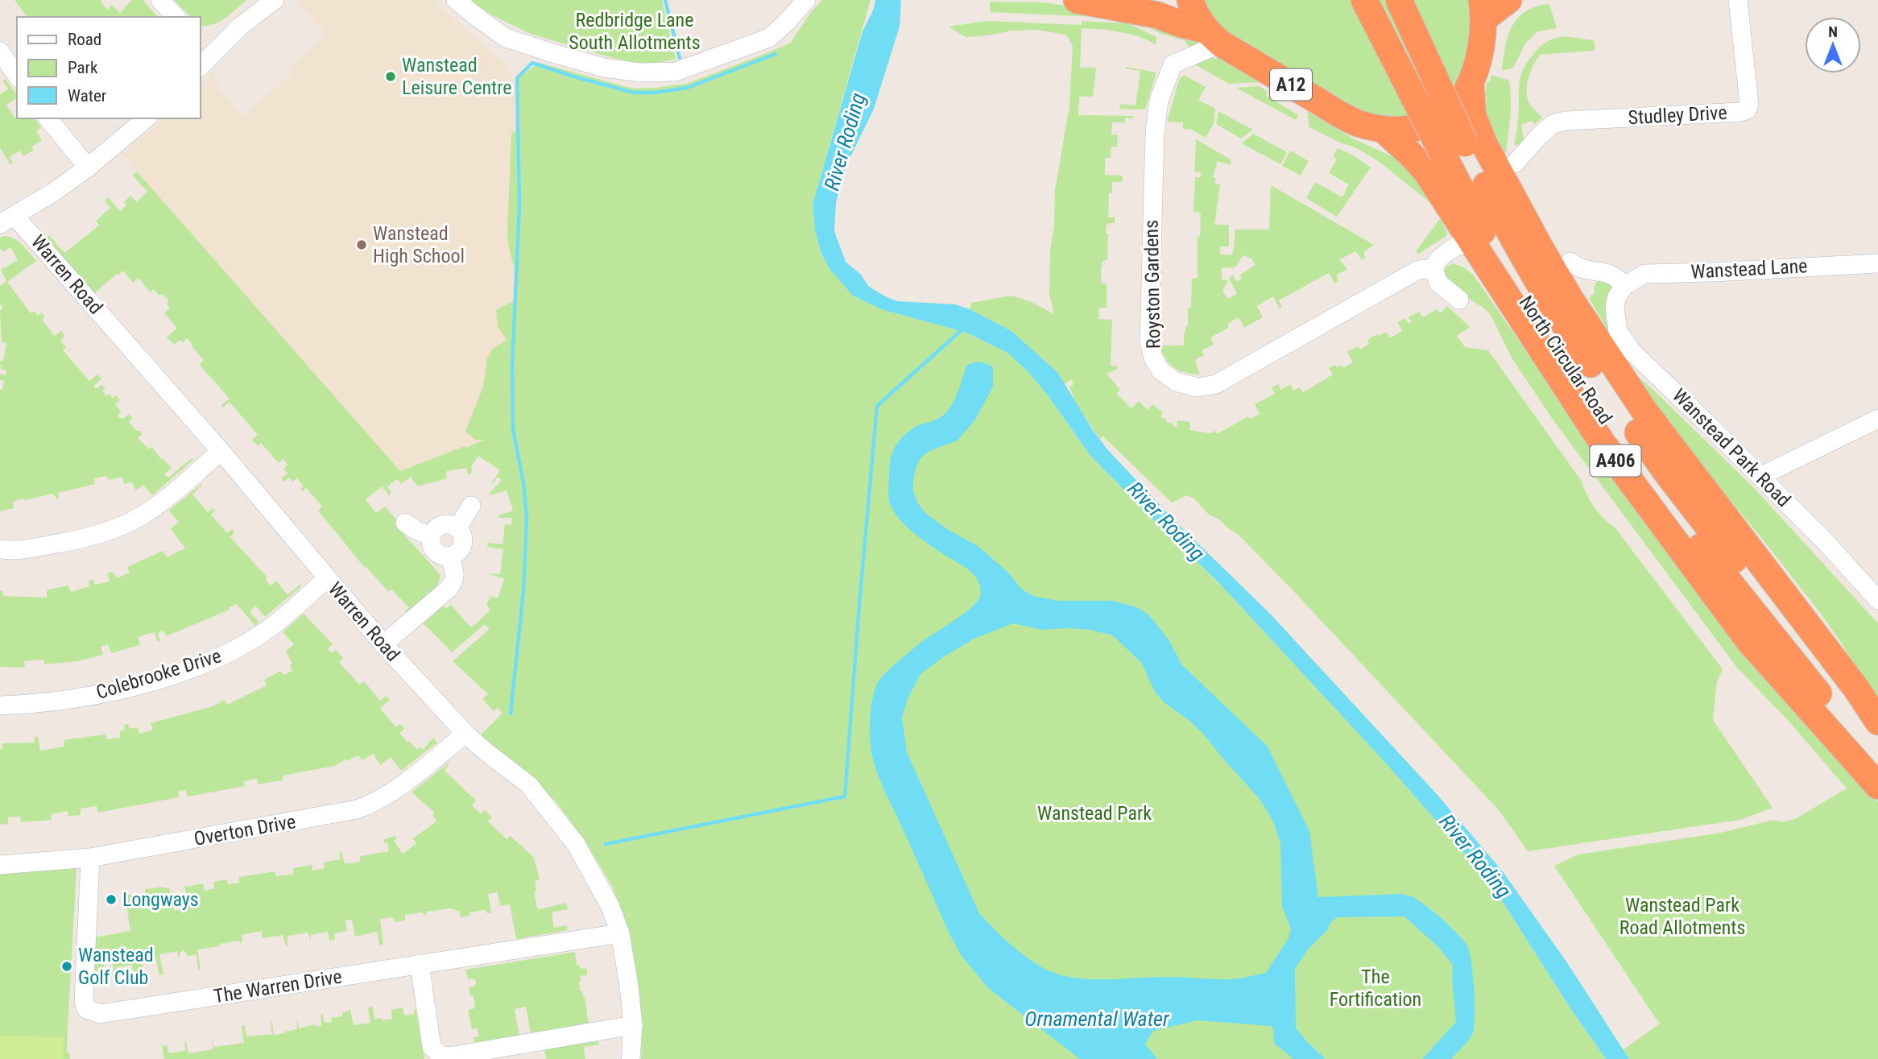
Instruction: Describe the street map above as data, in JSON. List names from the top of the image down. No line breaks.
{"streets":{"highway":["A12","North Circular Road","A406"],"street":["Studley Drive","Wanstead Lane","Warren Road","Royston Gardens","Wanstead Park Road","Colebrooke Drive","Overton Drive","The Warren Drive"]},"crossings":[["A12","Royston Gardens"],["A12","A406"],["Wanstead Lane","Wanstead Park Road"],["Warren Road","Colebrooke Drive"],["Warren Road","Overton Drive"],["Warren Road","The Warren Drive"],["Royston Gardens","A406"],["Overton Drive","The Warren Drive"]],"water":["River Roding","Ornamental Water"],"parks":["Redbridge Lane South Allotments","Wanstead Park","Wanstead Park Road Allotments","The Fortification"],"places":["Wanstead Leisure Centre","Wanstead High School","Longways","Wanstead Golf Club"],"legend":["Road","Park","Water"],"north":"top"}
